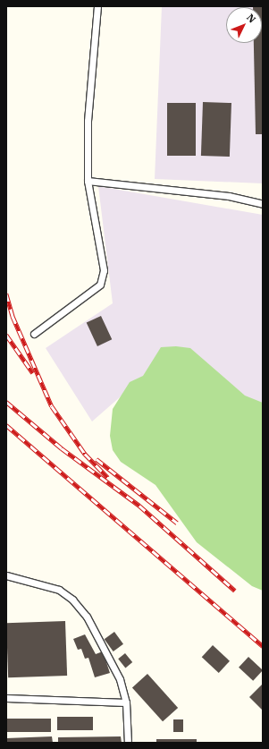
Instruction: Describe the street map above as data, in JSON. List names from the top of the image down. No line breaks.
{"north":"top right"}
